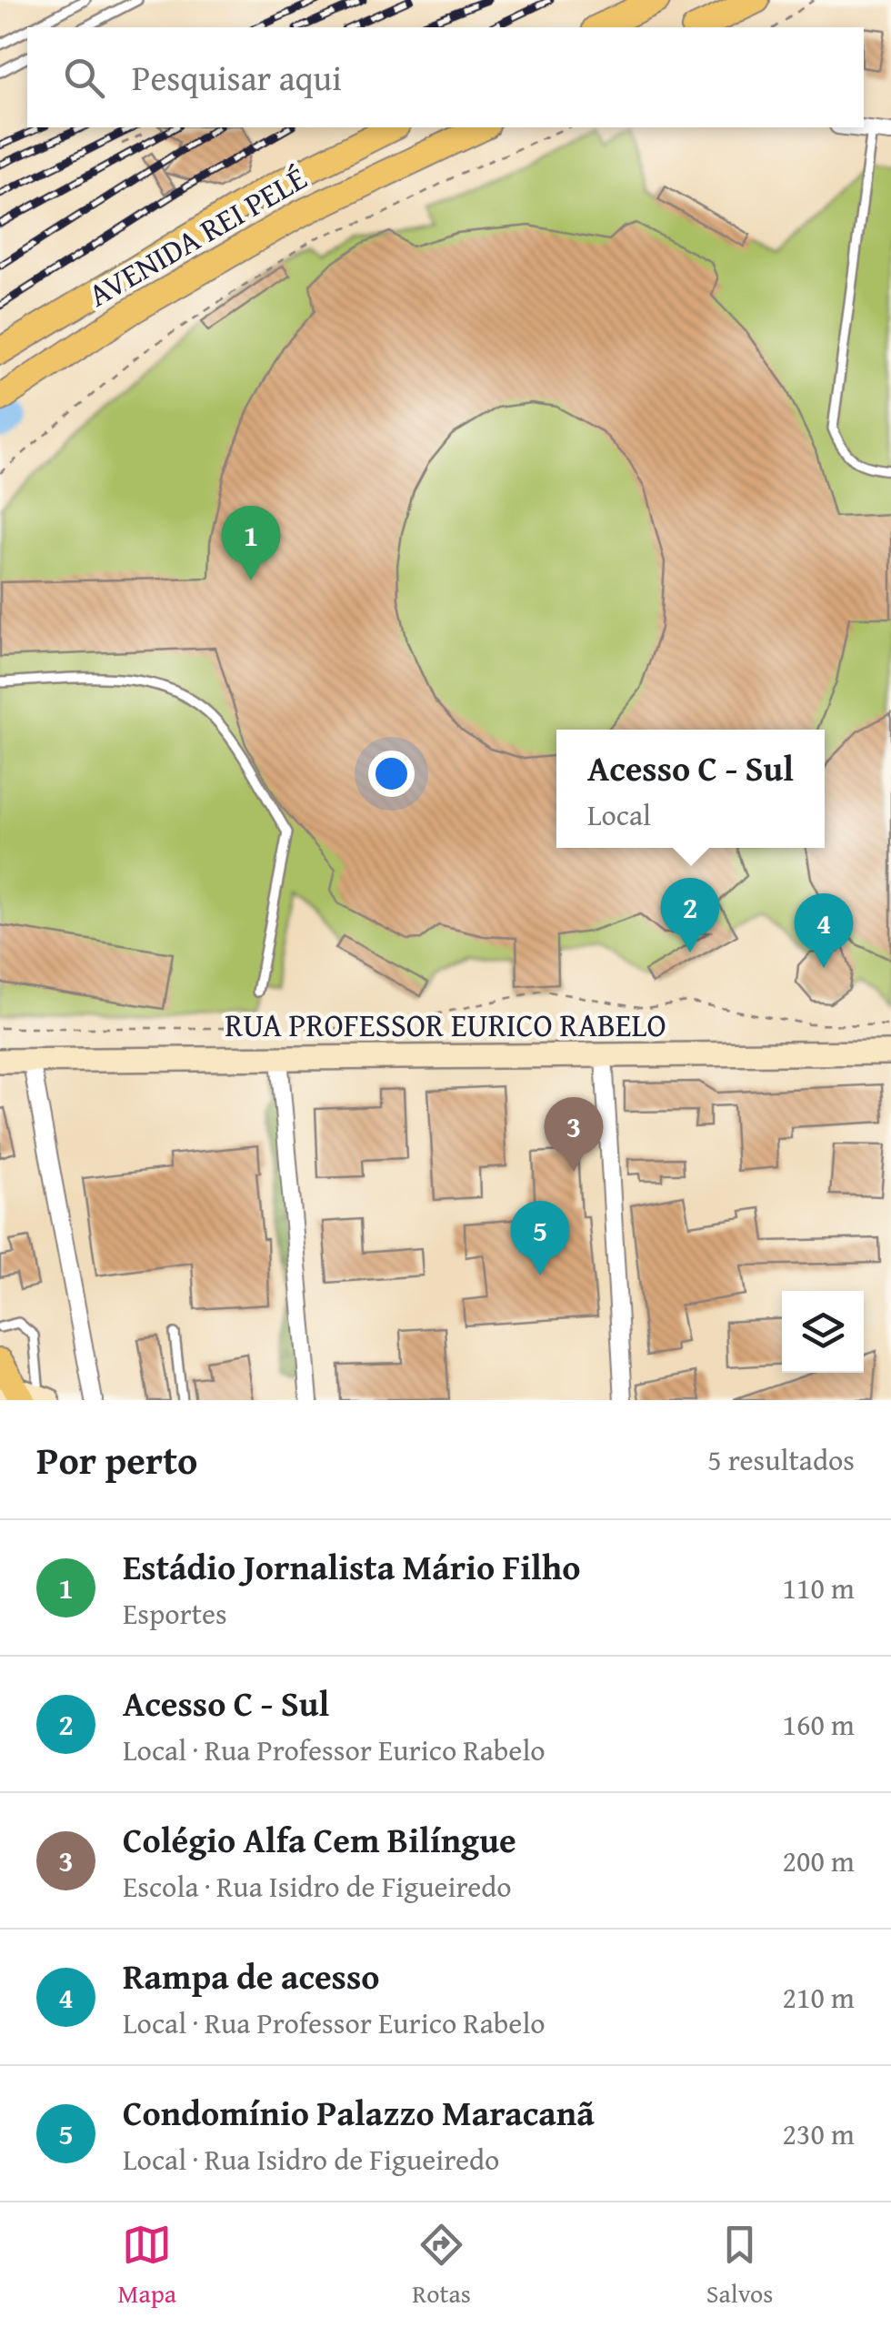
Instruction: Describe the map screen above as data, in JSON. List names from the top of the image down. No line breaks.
{"streets":{"main road":["AVENIDA REI PELÉ"],"street":["RUA PROFESSOR EURICO RABELO"]},"page":{"search":"Pesquisar aqui","pins":["1","2","4","3","5"],"popup":["Acesso C - Sul","Local"],"heading":["Por perto","5 resultados"],"list":[{"mark":"1","name":"Estádio Jornalista Mário Filho","note":"Esportes","value":"110 m"},{"mark":"2","name":"Acesso C - Sul","note":"Local · Rua Professor Eurico Rabelo","value":"160 m"},{"mark":"3","name":"Colégio Alfa Cem Bilíngue","note":"Escola · Rua Isidro de Figueiredo","value":"200 m"},{"mark":"4","name":"Rampa de acesso","note":"Local · Rua Professor Eurico Rabelo","value":"210 m"},{"mark":"5","name":"Condomínio Palazzo Maracanã","note":"Local · Rua Isidro de Figueiredo","value":"230 m"}],"nav":["Mapa","Rotas","Salvos"]}}
